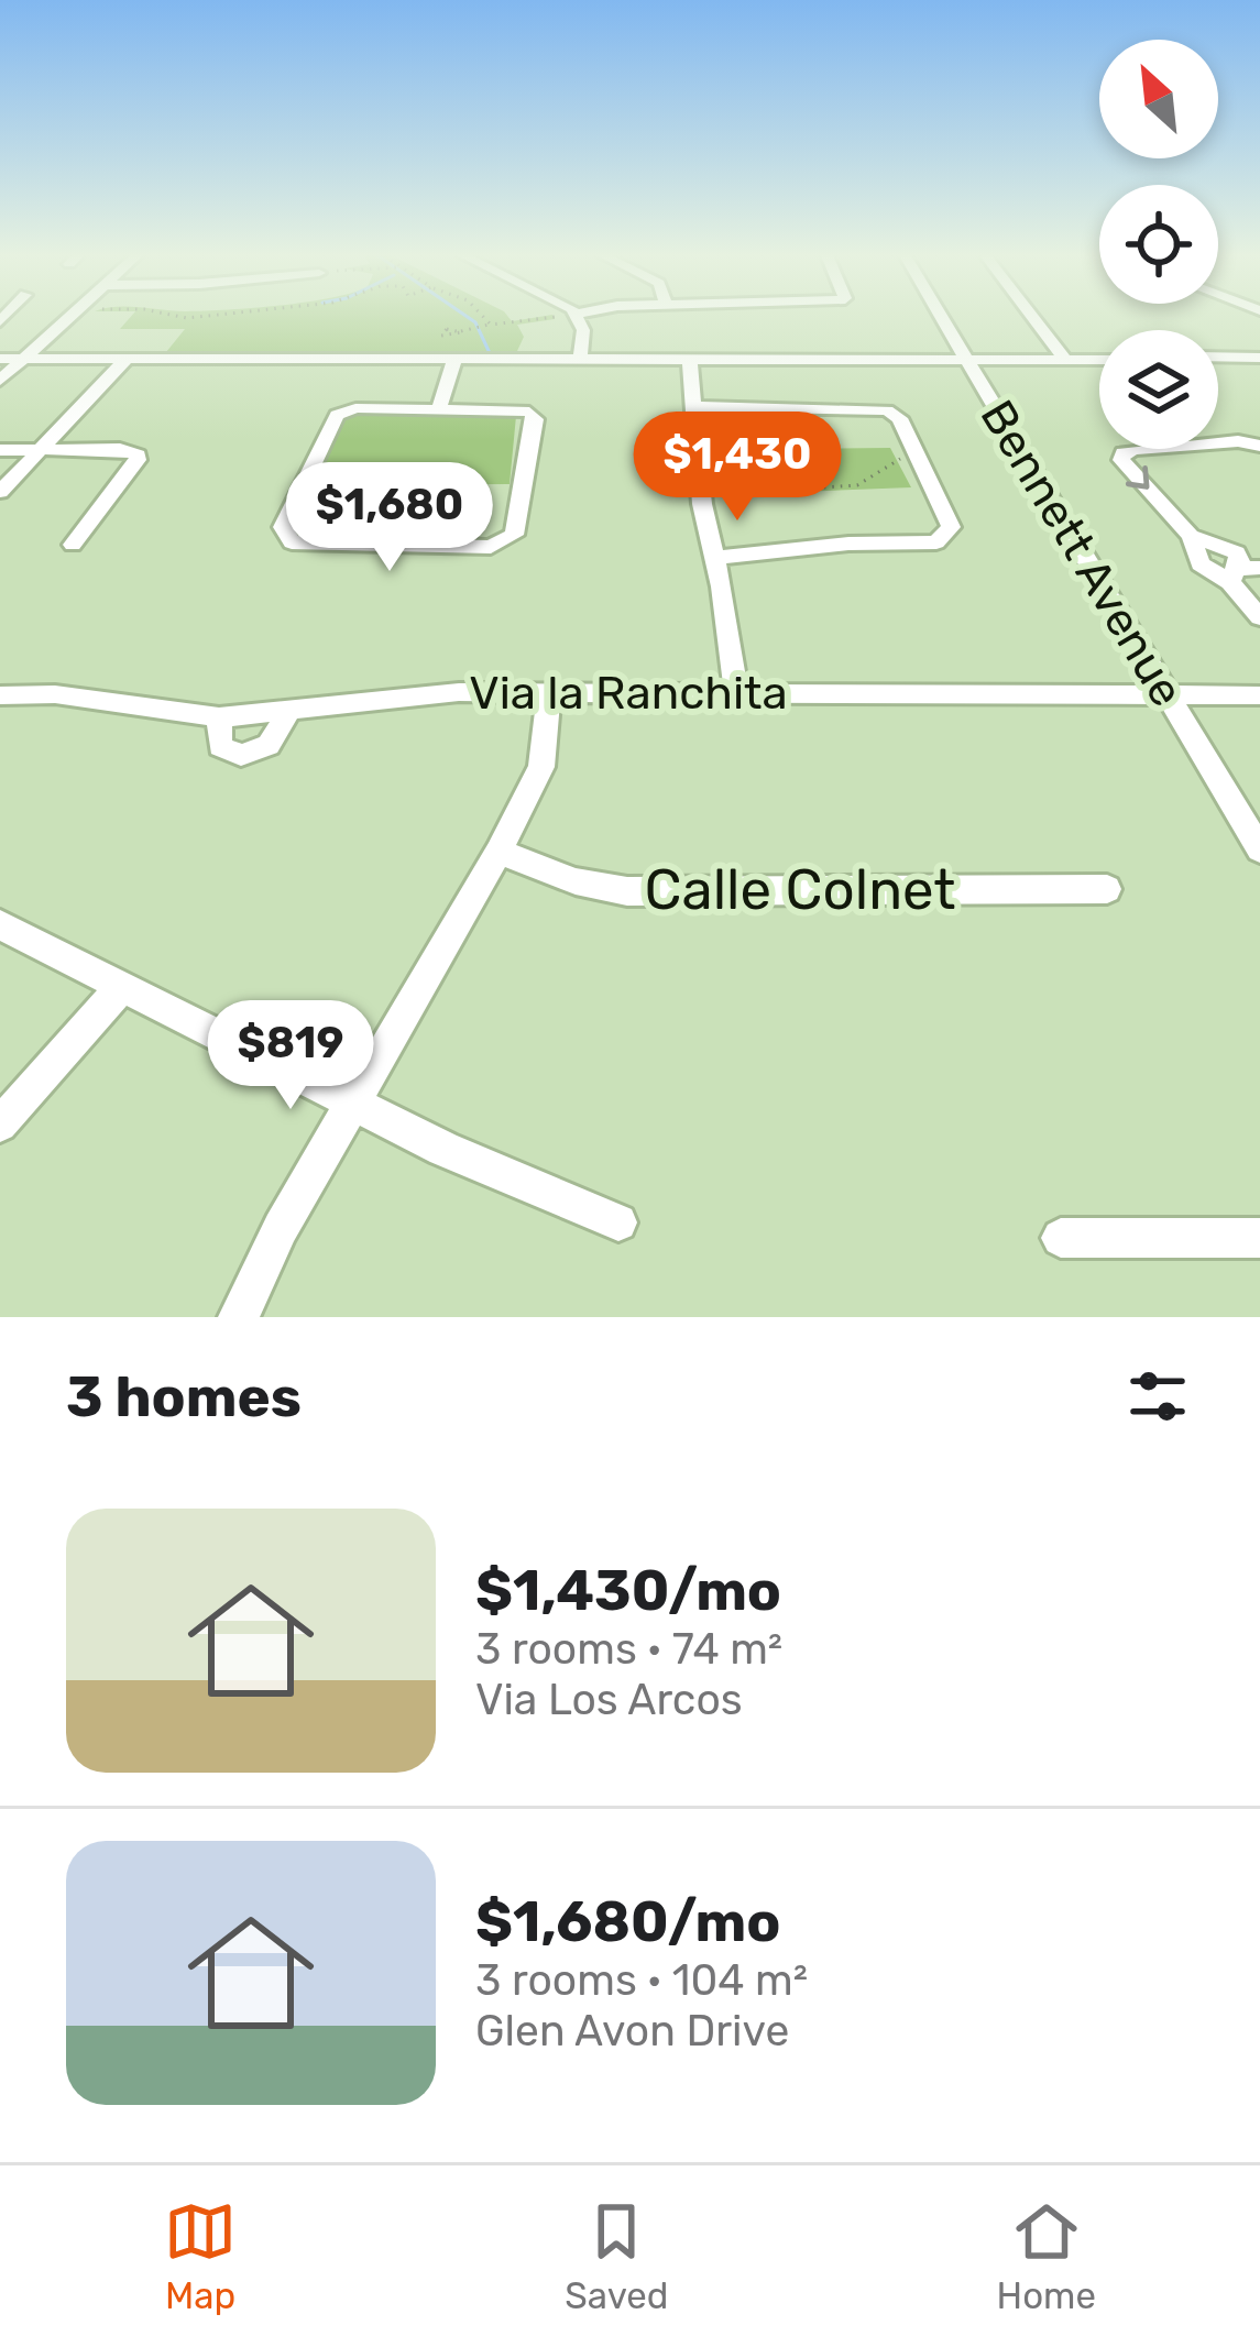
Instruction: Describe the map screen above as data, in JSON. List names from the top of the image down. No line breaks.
{"streets":{"street":["Bennett Avenue","Via la Ranchita","Calle Colnet"]},"crossings":[["Bennett Avenue","Via la Ranchita"]],"north":"top left","page":{"price":["$1,430","$1,680","$819"],"heading":"3 homes","list":[{"name":"$1,430/mo","note":"3 rooms · 74 m² · Via Los Arcos"},{"name":"$1,680/mo","note":"3 rooms · 104 m² · Glen Avon Drive"}],"tabs":["Map","Saved","Home"]}}
